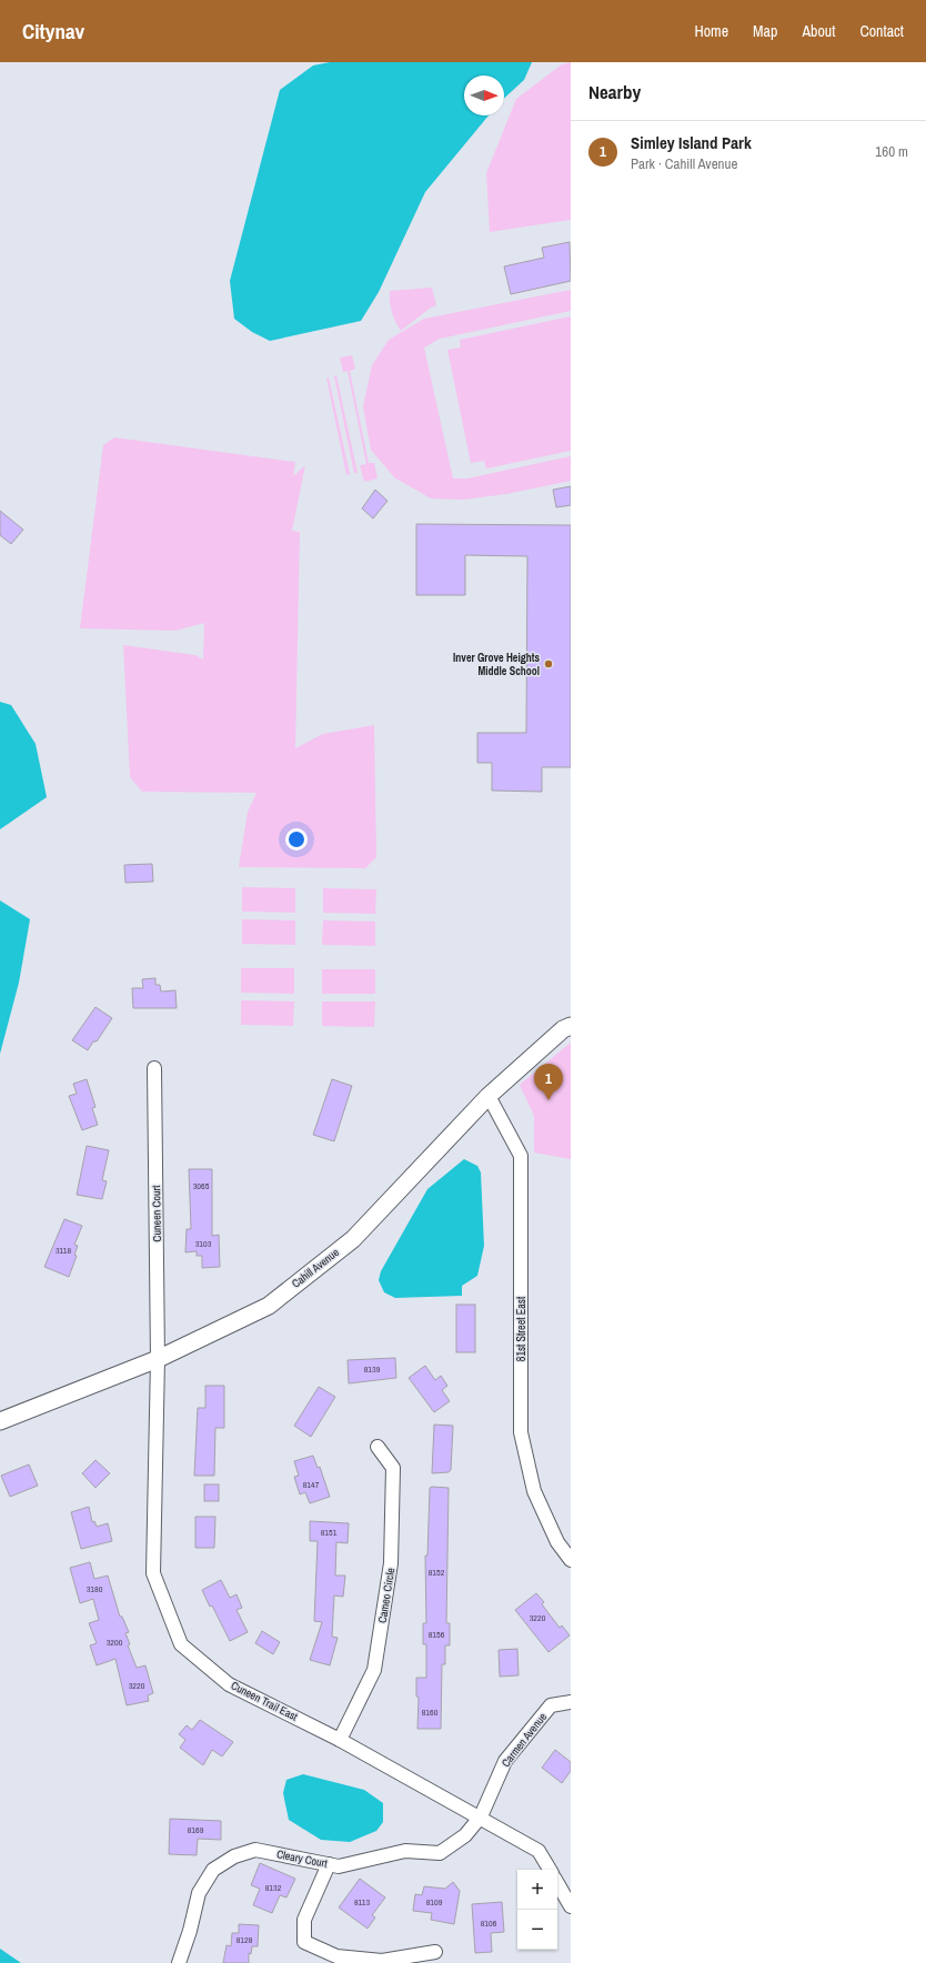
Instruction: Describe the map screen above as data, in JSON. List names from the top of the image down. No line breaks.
{"streets":{"street":["Cuneen Court","Cahill Avenue","81st Street East","Cameo Circle","Cuneen Trail East","Carmen Avenue","Cleary Court"]},"crossings":[["Cuneen Court","Cahill Avenue"],["Cuneen Court","Cuneen Trail East"],["Cahill Avenue","81st Street East"],["Cahill Avenue","Cuneen Trail East"],["Cameo Circle","Cuneen Trail East"],["Cuneen Trail East","Carmen Avenue"],["Cuneen Trail East","Cleary Court"],["Carmen Avenue","Cleary Court"]],"places":["Inver Grove Heights Middle School"],"house_numbers":["3065","3103","3118","8139","8147","8151","8152","3180","3220","8156","3200","3220","8160","8169","8132","8113","8109","8106","8128"],"north":"right","page":{"header":"Citynav","nav":["Home","Map","About","Contact"],"heading":"Nearby","list":[{"mark":"1","name":"Simley Island Park","note":"Park · Cahill Avenue","value":"160 m"}],"pins":"1","map_buttons":["+","−"]}}
